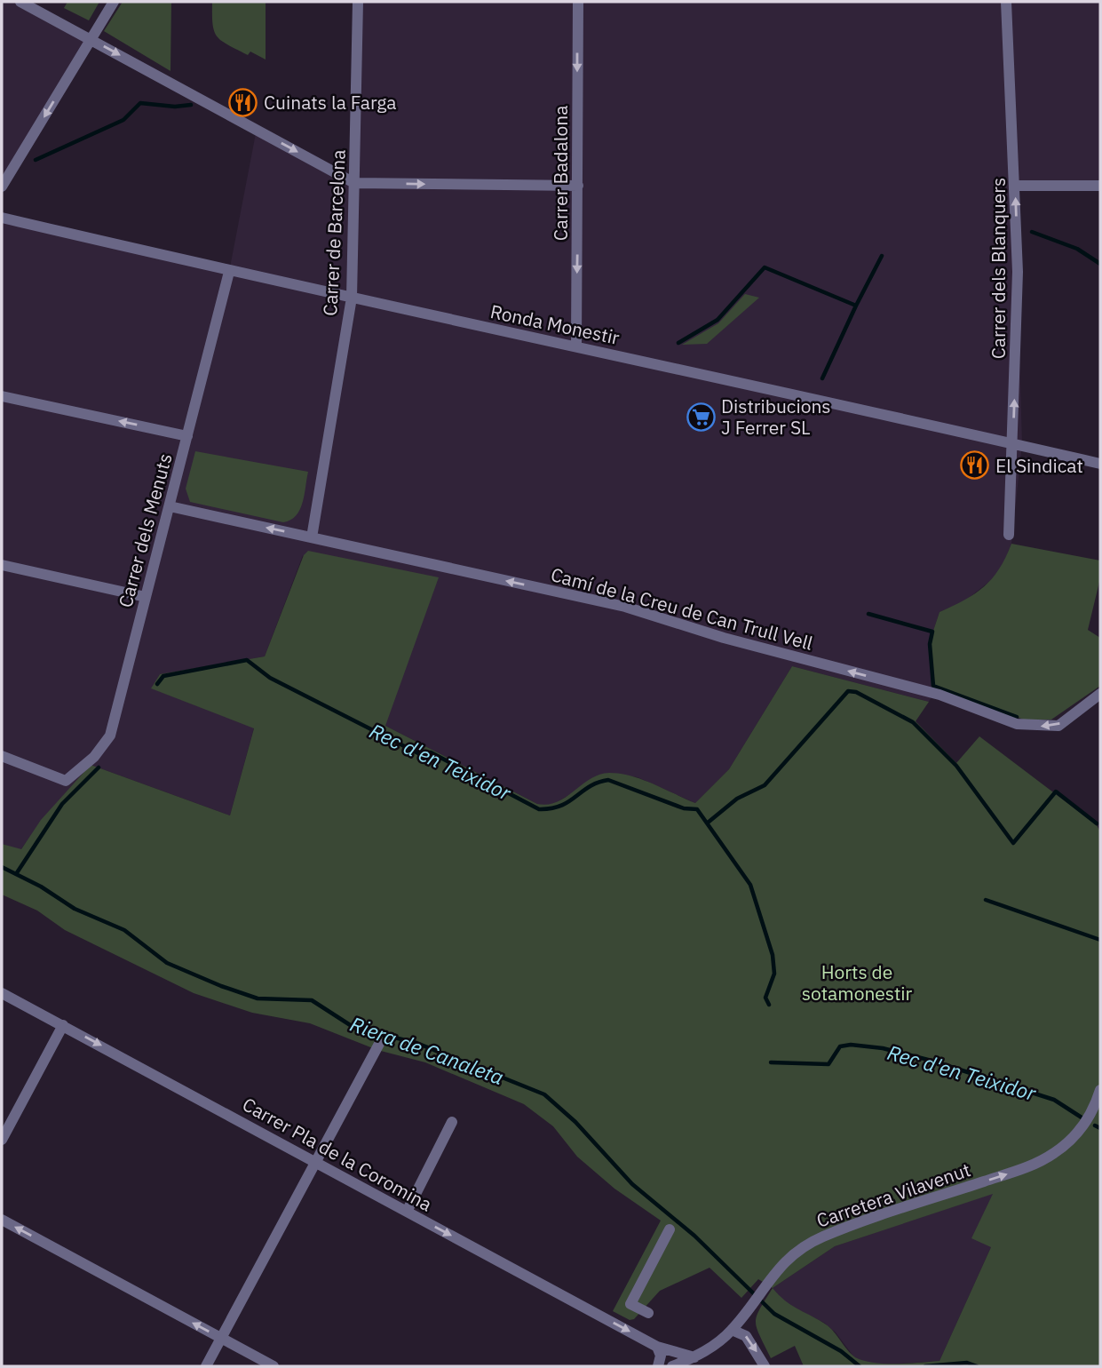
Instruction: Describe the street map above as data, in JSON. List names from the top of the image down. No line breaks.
{"streets":{"street":["Carrer Badalona","Carrer de Barcelona","Carrer dels Blanquers","Ronda Monestir","Carrer dels Menuts","Camí de la Creu de Can Trull Vell","Carrer Pla de la Coromina","Carretera Vilavenut"]},"crossings":[["Carrer Badalona","Ronda Monestir"],["Carrer de Barcelona","Ronda Monestir"],["Carrer de Barcelona","Camí de la Creu de Can Trull Vell"],["Carrer dels Blanquers","Ronda Monestir"],["Ronda Monestir","Carrer dels Menuts"],["Carrer dels Menuts","Camí de la Creu de Can Trull Vell"],["Carrer Pla de la Coromina","Carretera Vilavenut"]],"one_way":["Carrer Badalona","Carrer dels Blanquers","Camí de la Creu de Can Trull Vell","Carrer Pla de la Coromina","Carretera Vilavenut"],"water":["Rec d'en Teixidor","Riera de Canaleta"],"parks":["Horts de sotamonestir"],"places":{"restaurant":["Cuinats la Farga","El Sindicat"],"supermarket":["Distribucions J Ferrer SL"]}}
